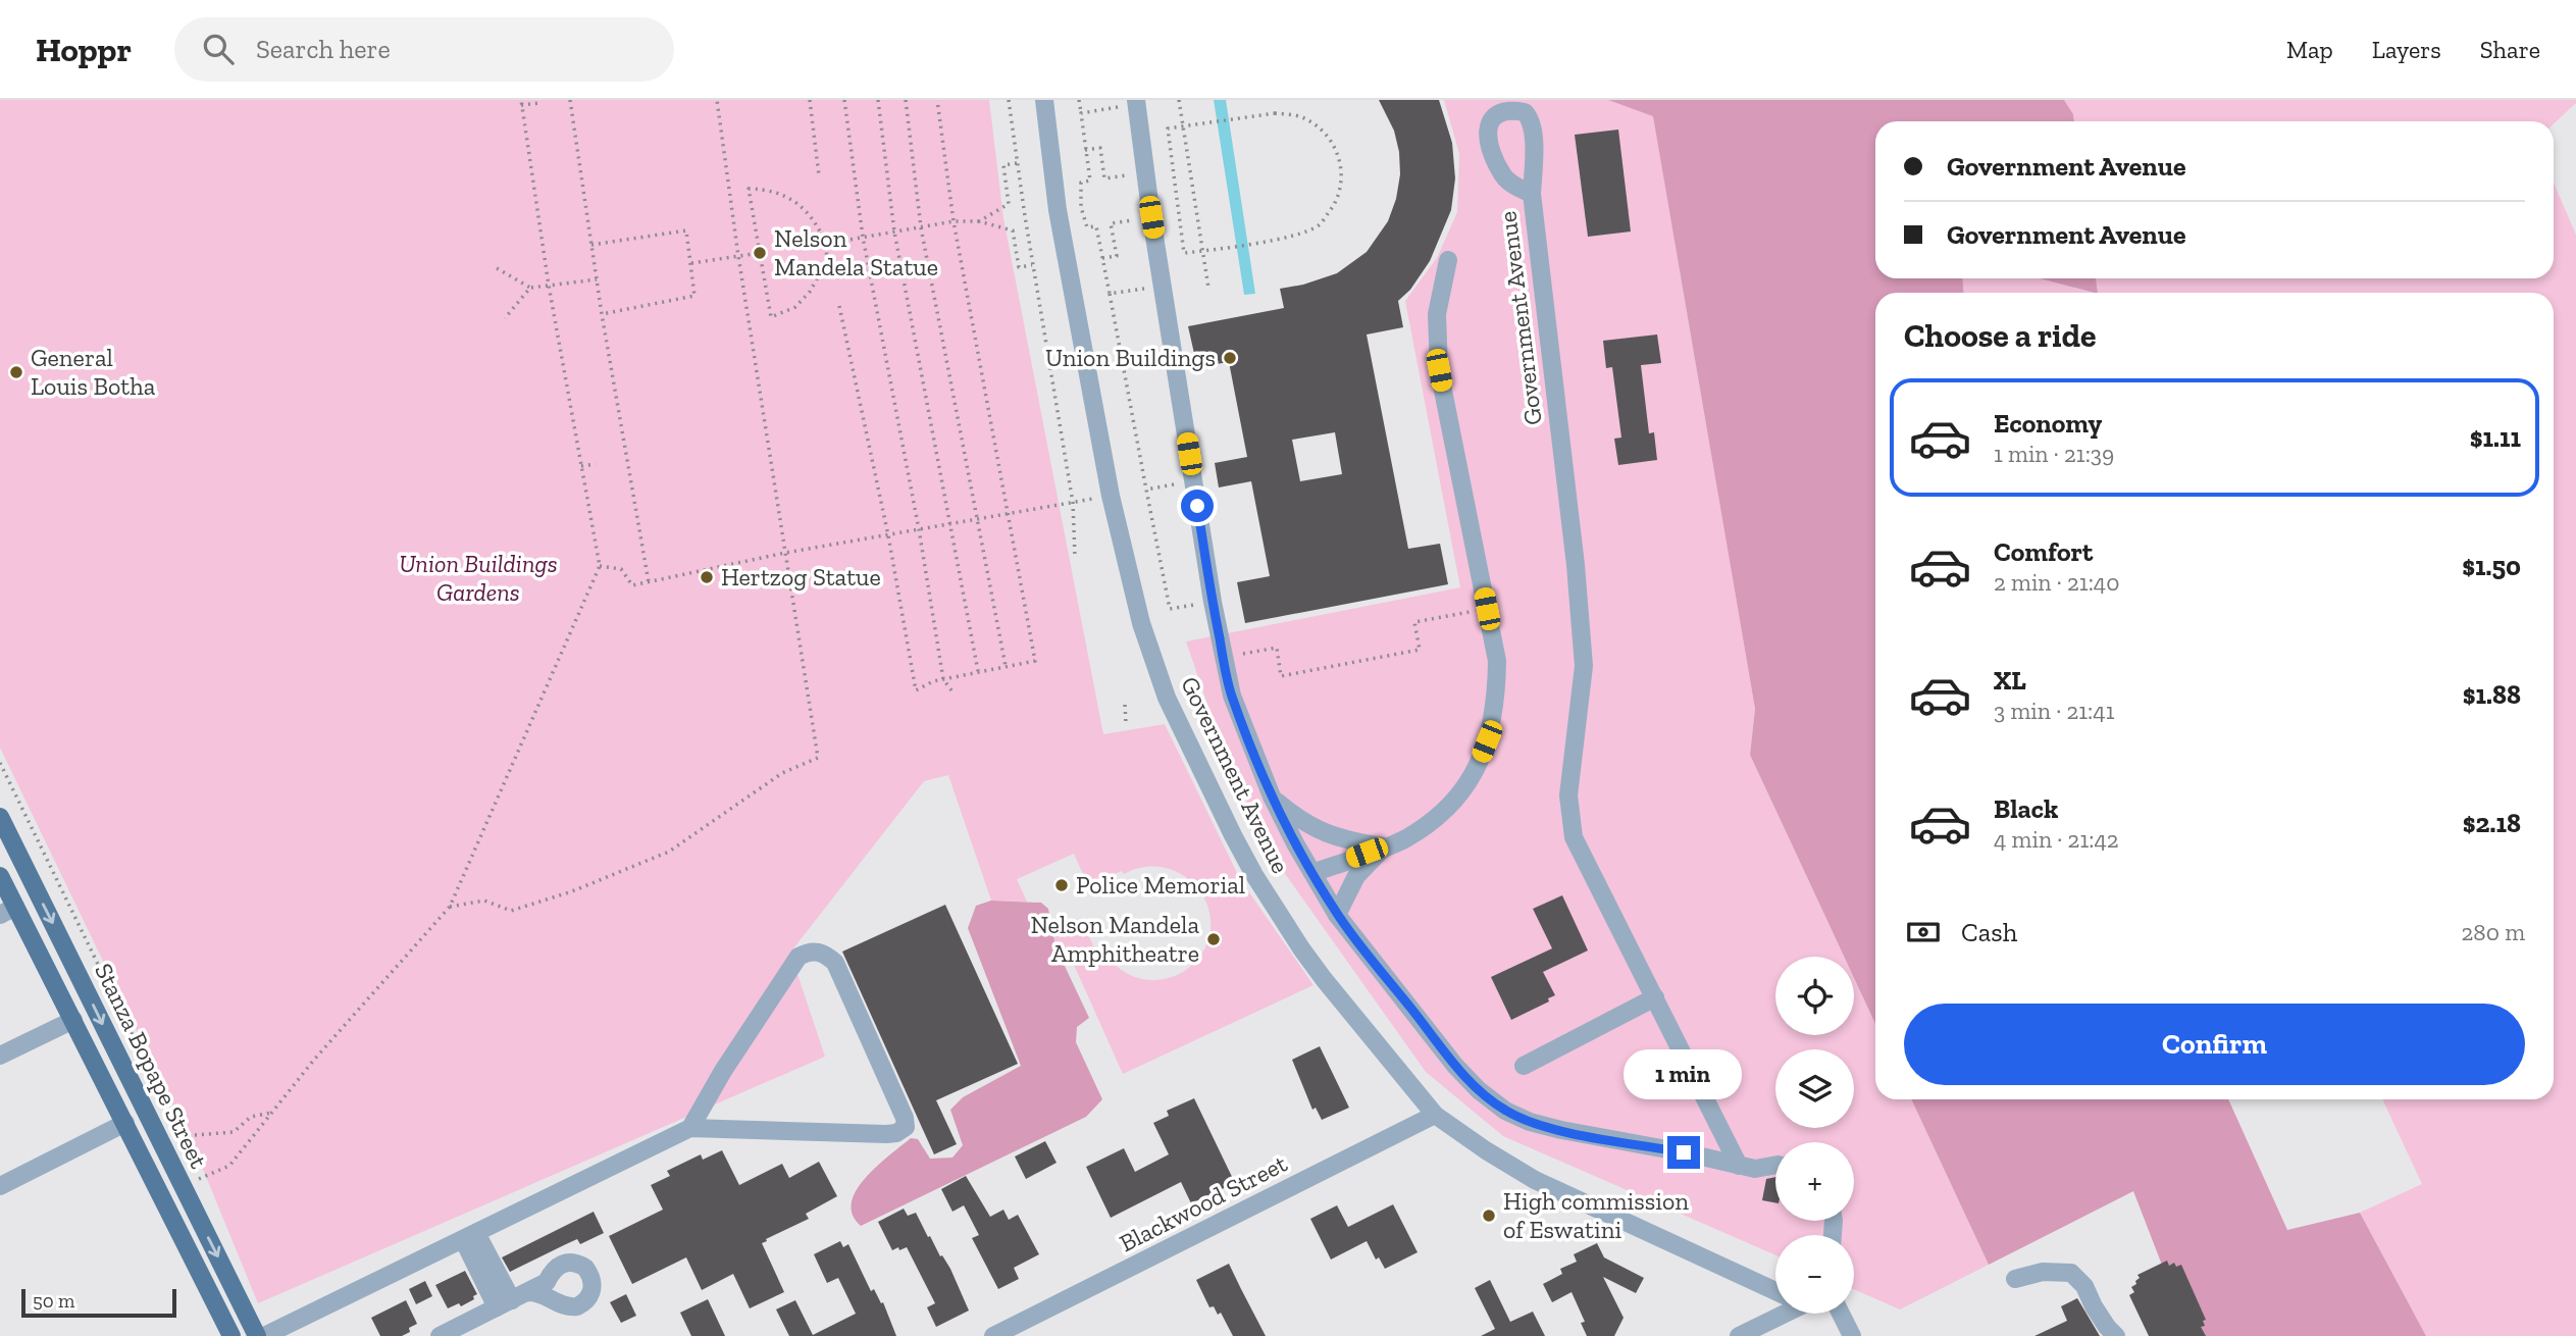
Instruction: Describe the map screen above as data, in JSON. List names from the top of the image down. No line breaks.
{"streets":{"main road":["Stanza Bopape Street"],"street":["Government Avenue","Blackwood Street"]},"crossings":[["Government Avenue","Blackwood Street"]],"parks":["Union Buildings Gardens"],"places":["Nelson Mandela Statue","Union Buildings","General Louis Botha","Hertzog Statue","Police Memorial","Nelson Mandela Amphitheatre","High commission of Eswatini"],"scale_bar":"50 m","page":{"header":"Hoppr","search":"Search here","nav":["Map","Layers","Share"],"banner":["Government Avenue","Government Avenue"],"heading":"Choose a ride","list":[{"name":"Economy","note":"1 min · 21:39","value":"$1.11"},{"name":"Comfort","note":"2 min · 21:40","value":"$1.50"},{"name":"XL","note":"3 min · 21:41","value":"$1.88"},{"name":"Black","note":"4 min · 21:42","value":"$2.18"}],"pay":["Cash","280 m"],"map_buttons":["+","−"],"buttons":"Confirm","bubble":"1 min","scale":"50 m"}}
